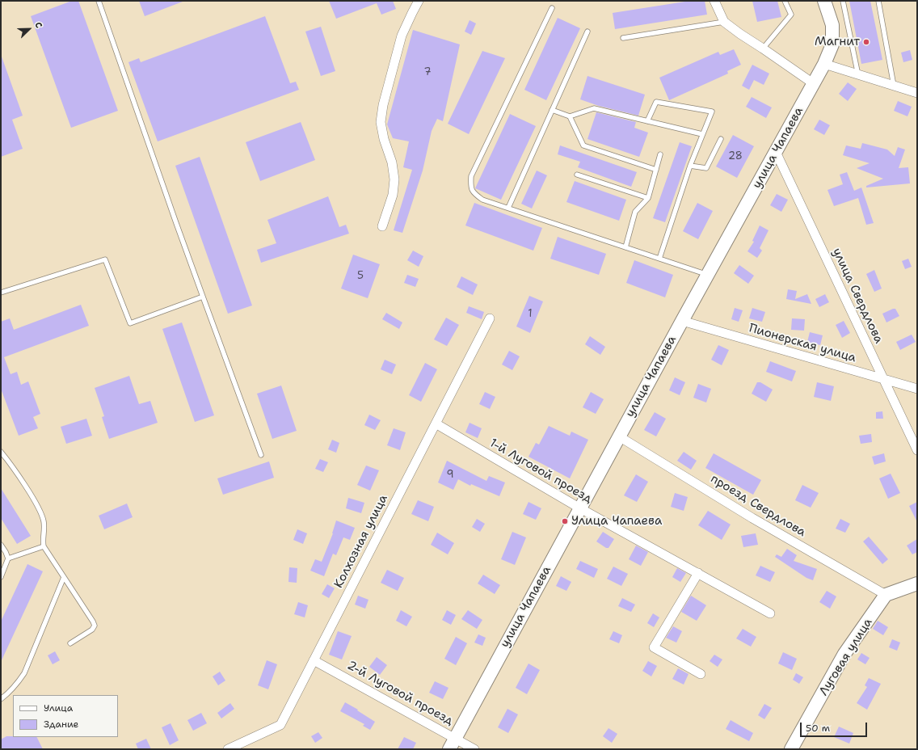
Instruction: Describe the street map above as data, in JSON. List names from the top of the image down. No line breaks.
{"streets":{"street":["улица Чапаева","улица Свердлова","Пионерская улица","1-й Луговой проезд","проезд Свердлова","Колхозная улица","Луговая улица","2-й Луговой проезд"]},"crossings":[["улица Чапаева","улица Свердлова"],["улица Чапаева","Пионерская улица"],["улица Чапаева","1-й Луговой проезд"],["улица Чапаева","проезд Свердлова"],["улица Чапаева","2-й Луговой проезд"],["улица Свердлова","Пионерская улица"],["1-й Луговой проезд","Колхозная улица"],["проезд Свердлова","Луговая улица"],["Колхозная улица","2-й Луговой проезд"]],"places":["Магнит","Улица Чапаева"],"house_numbers":["7","28","5","1","9"],"legend":["Улица","Здание"],"scale_bar":"50 m","north":"top right"}
